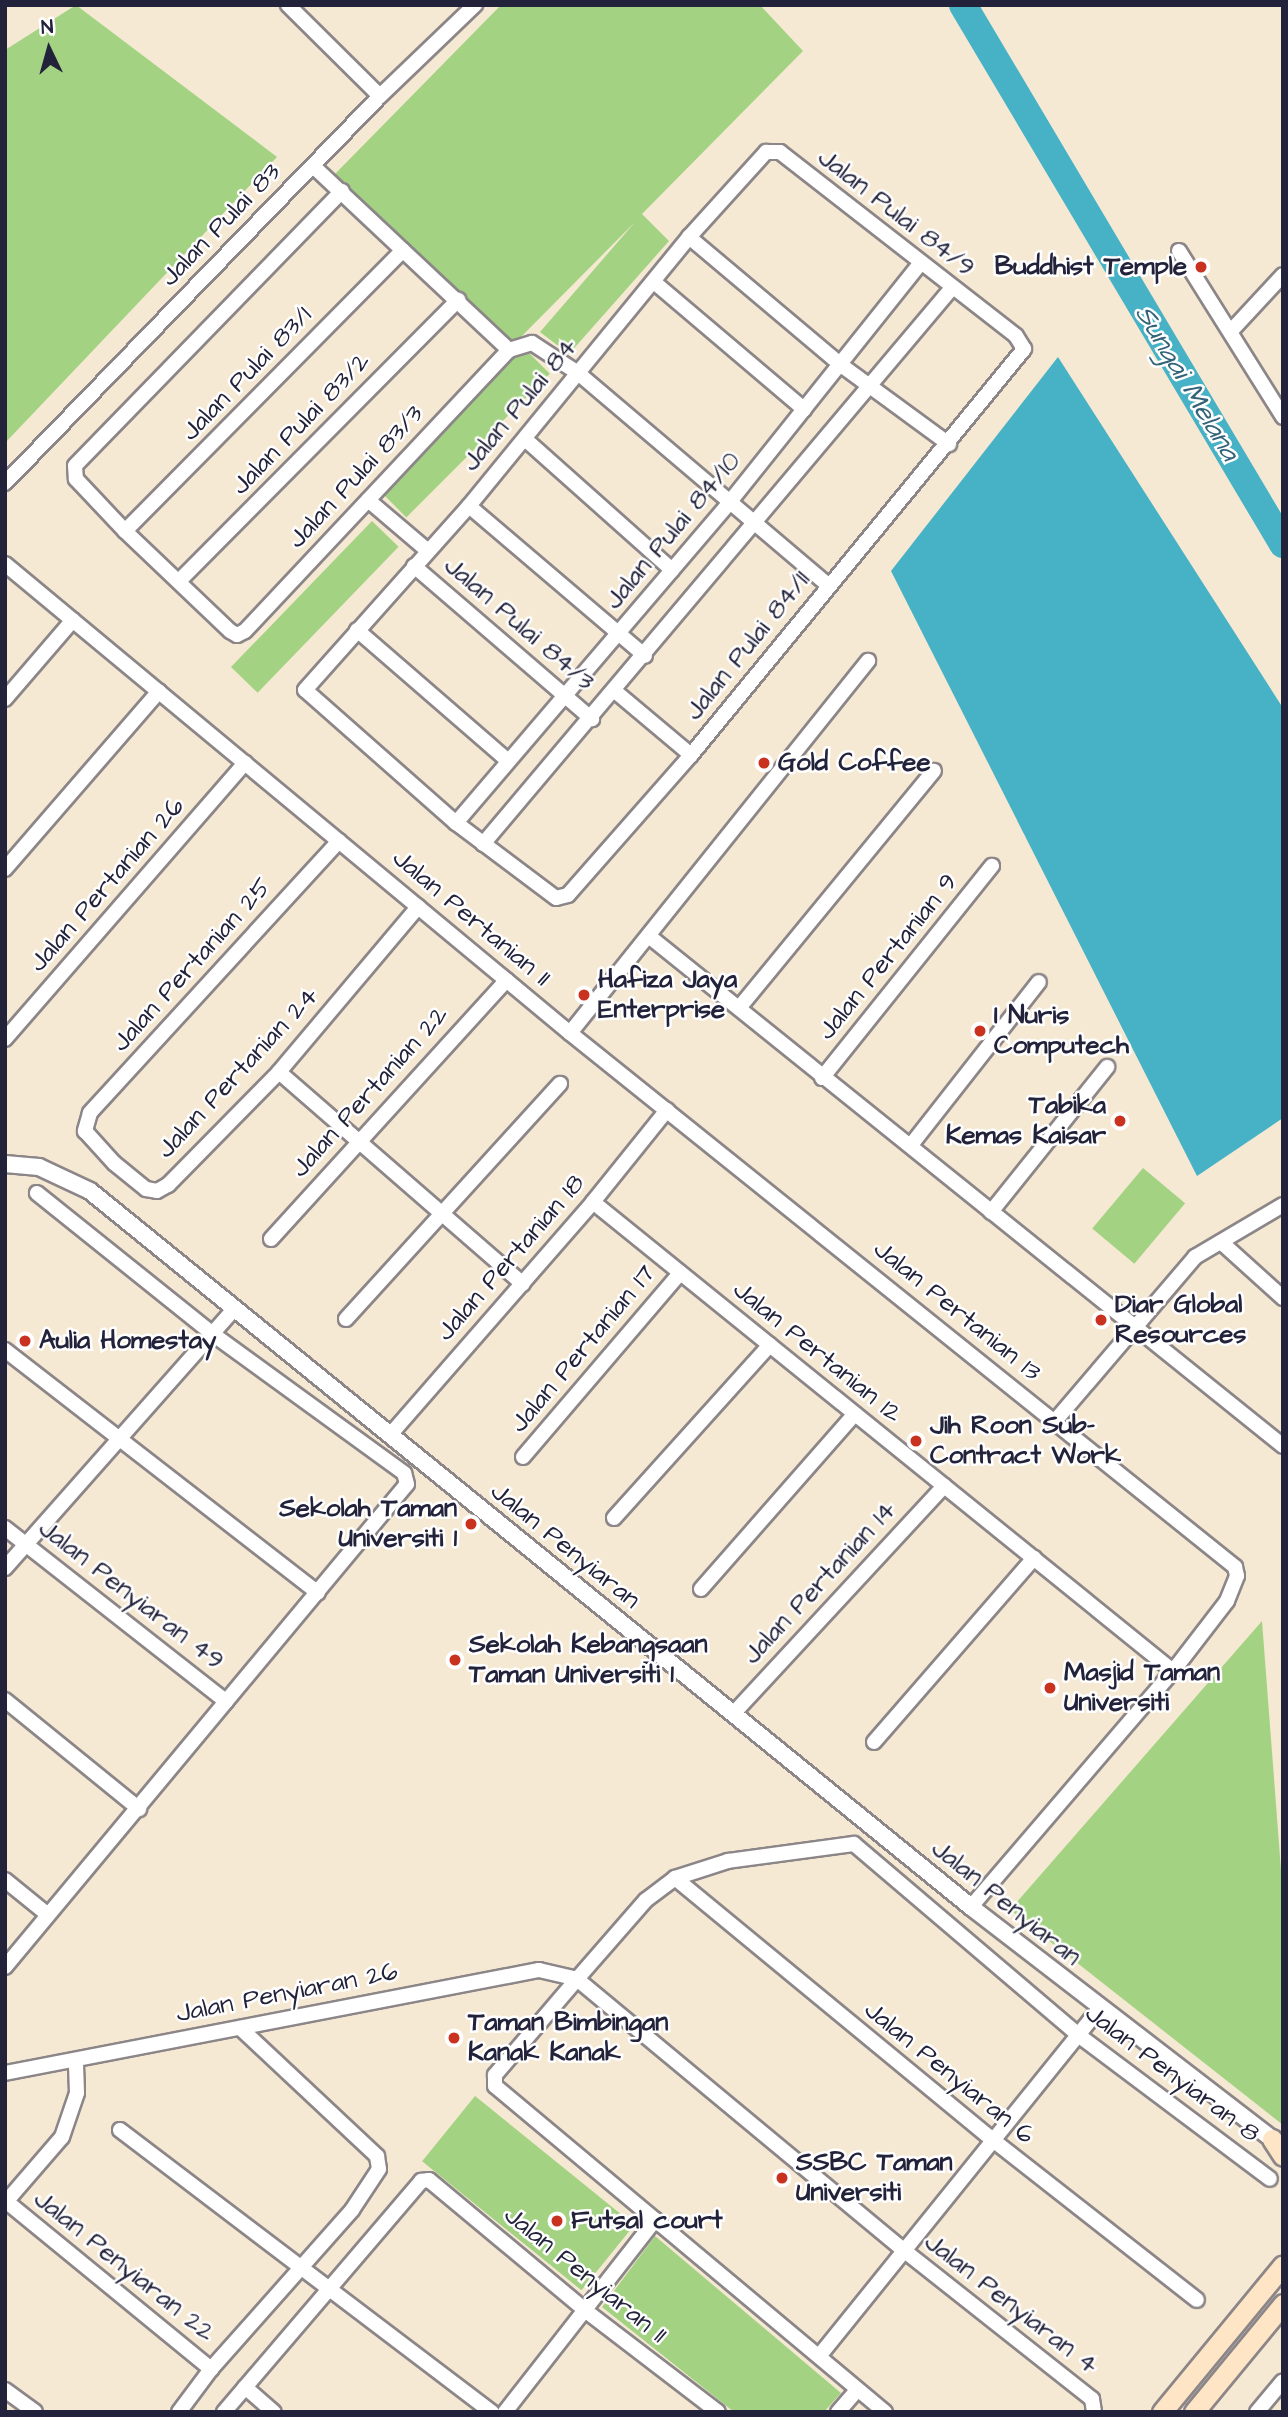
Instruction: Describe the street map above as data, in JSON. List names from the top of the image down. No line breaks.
{"streets":{"street":["Jalan Pulai 84/9","Jalan Pulai 83","Jalan Pulai 83/1","Jalan Pulai 84","Jalan Pulai 83/2","Jalan Pulai 83/3","Jalan Pulai 84/10","Jalan Pulai 84/3","Jalan Pulai 84/11","Jalan Pertanian 26","Jalan Pertanian 11","Jalan Pertanian 9","Jalan Pertanian 25","Jalan Pertanian 24","Jalan Pertanian 22","Jalan Pertanian 18","Jalan Pertanian 13","Jalan Pertanian 17","Jalan Pertanian 12","Jalan Penyiaran","Jalan Pertanian 14","Jalan Penyiaran 49","Jalan Penyiaran 26","Jalan Penyiaran 6","Jalan Penyiaran 8","Jalan Penyiaran 22","Jalan Penyiaran 11","Jalan Penyiaran 4"]},"crossings":[["Jalan Pulai 84/9","Jalan Pulai 84"],["Jalan Pulai 84/9","Jalan Pulai 84/10"],["Jalan Pulai 84/9","Jalan Pulai 84/11"],["Jalan Pulai 84","Jalan Pulai 84/3"],["Jalan Pulai 84","Jalan Pulai 84/11"],["Jalan Pulai 83/2","Jalan Pulai 83/3"],["Jalan Pulai 83/3","Jalan Pulai 84/3"],["Jalan Pulai 84/10","Jalan Pulai 84/3"],["Jalan Pulai 84/10","Jalan Pulai 84/11"],["Jalan Pertanian 26","Jalan Pertanian 11"],["Jalan Pertanian 11","Jalan Pertanian 25"],["Jalan Pertanian 11","Jalan Pertanian 24"],["Jalan Pertanian 11","Jalan Pertanian 22"],["Jalan Pertanian 11","Jalan Pertanian 13"],["Jalan Pertanian 25","Jalan Pertanian 24"],["Jalan Pertanian 18","Jalan Pertanian 13"],["Jalan Pertanian 18","Jalan Pertanian 12"],["Jalan Pertanian 18","Jalan Penyiaran"],["Jalan Pertanian 13","Jalan Pertanian 12"],["Jalan Pertanian 13","Jalan Penyiaran"],["Jalan Pertanian 17","Jalan Pertanian 12"],["Jalan Pertanian 12","Jalan Pertanian 14"],["Jalan Penyiaran","Jalan Pertanian 14"],["Jalan Penyiaran 26","Jalan Penyiaran 4"],["Jalan Penyiaran 6","Jalan Penyiaran 8"]],"water":["Sungai Melana"],"places":["Buddhist Temple","Gold Coffee","Hafiza Jaya Enterprise","I Nuris Computech","Tabika Kemas Kaisar","Diar Global Resources","Aulia Homestay","Jih Roon Sub- Contract Work","Sekolah Taman Universiti 1","Sekolah Kebangsaan Taman Universiti 1","Masjid Taman Universiti","Taman Bimbingan Kanak Kanak","SSBC Taman Universiti","Futsal court"],"north":"top"}
